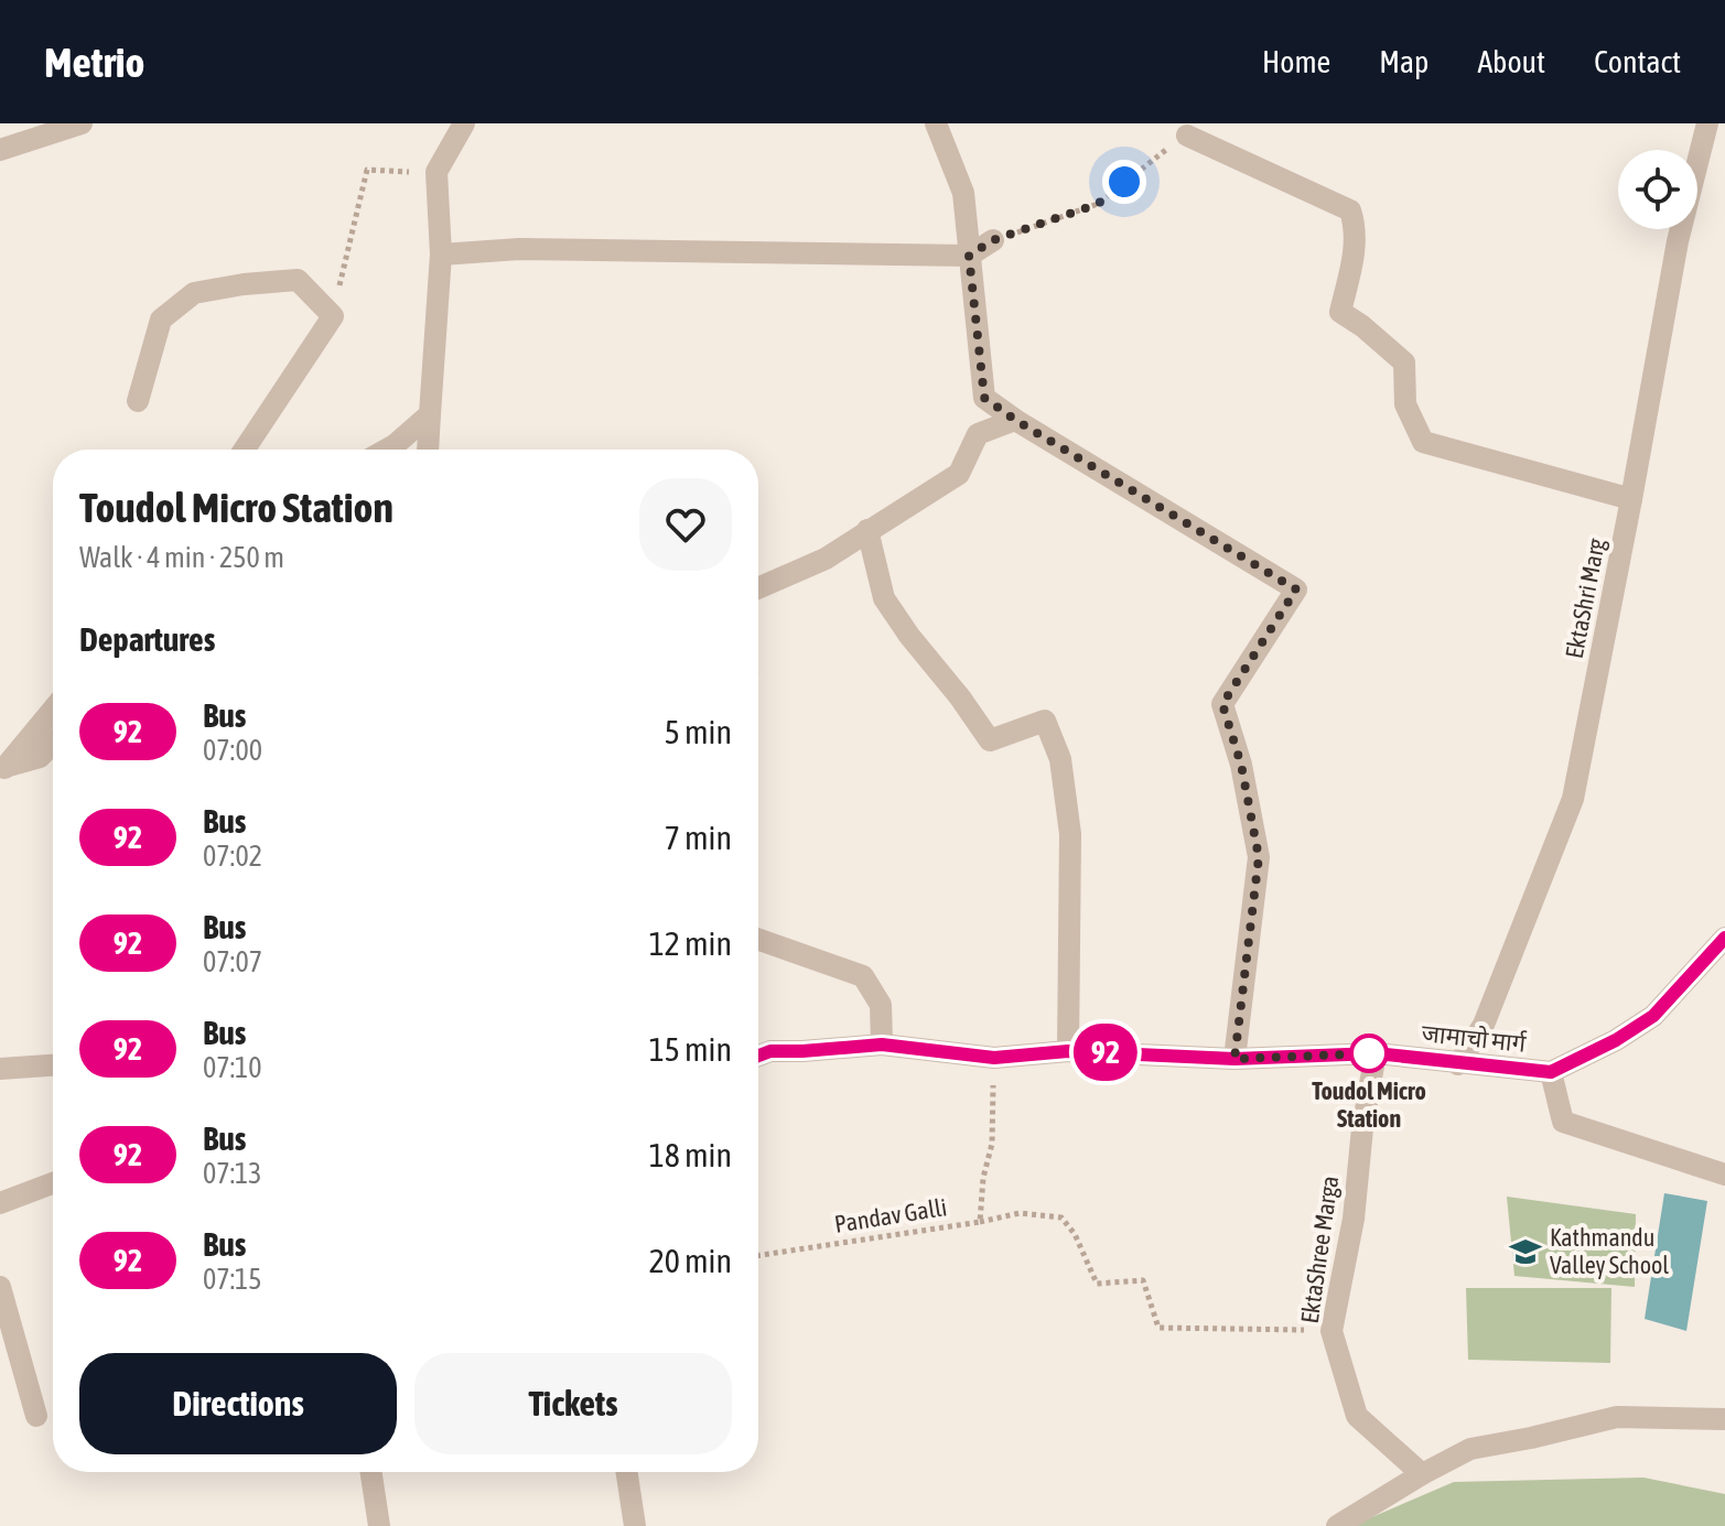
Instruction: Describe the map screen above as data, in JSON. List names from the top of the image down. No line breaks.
{"streets":{"street":["EktaShri Marg","जामाचो मार्ग","EktaShree Marga"],"path":["Pandav Galli"]},"crossings":[["EktaShri Marg","जामाचो मार्ग"],["जामाचो मार्ग","Pandav Galli"],["जामाचो मार्ग","EktaShree Marga"]],"places":{"other":["Toudol Micro Station"],"school or university":["Kathmandu Valley School"]},"lines":["bus line 92"],"page":{"header":"Metrio","nav":["Home","Map","About","Contact"],"on_map":"92","heading":[["Toudol Micro Station","Walk · 4 min · 250 m"],"Departures"],"list":[{"mark":"92","name":"Bus","note":"07:00","value":"5 min"},{"mark":"92","name":"Bus","note":"07:02","value":"7 min"},{"mark":"92","name":"Bus","note":"07:07","value":"12 min"},{"mark":"92","name":"Bus","note":"07:10","value":"15 min"},{"mark":"92","name":"Bus","note":"07:13","value":"18 min"},{"mark":"92","name":"Bus","note":"07:15","value":"20 min"}],"buttons":["Directions","Tickets"]}}
